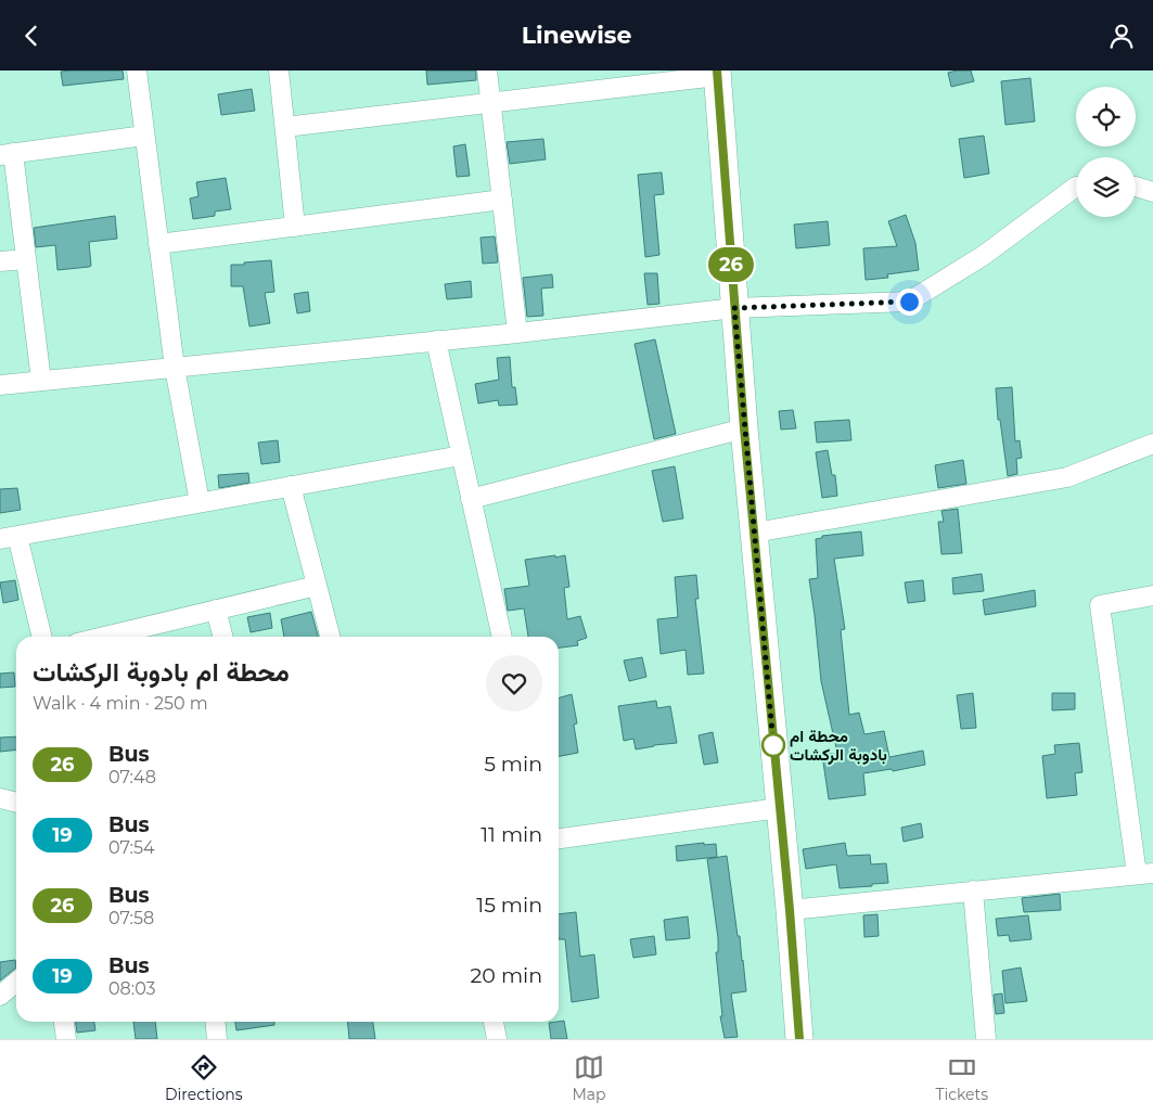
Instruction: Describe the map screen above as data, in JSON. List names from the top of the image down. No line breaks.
{"places":["محطة ام بادوبة الركشات"],"lines":["bus line 26"],"page":{"header":"Linewise","on_map":"26","heading":["محطة ام بادوبة الركشات","Walk · 4 min · 250 m"],"list":[{"mark":"26","name":"Bus","note":"07:48","value":"5 min"},{"mark":"19","name":"Bus","note":"07:54","value":"11 min"},{"mark":"26","name":"Bus","note":"07:58","value":"15 min"},{"mark":"19","name":"Bus","note":"08:03","value":"20 min"}],"tabs":["Directions","Map","Tickets"]}}
